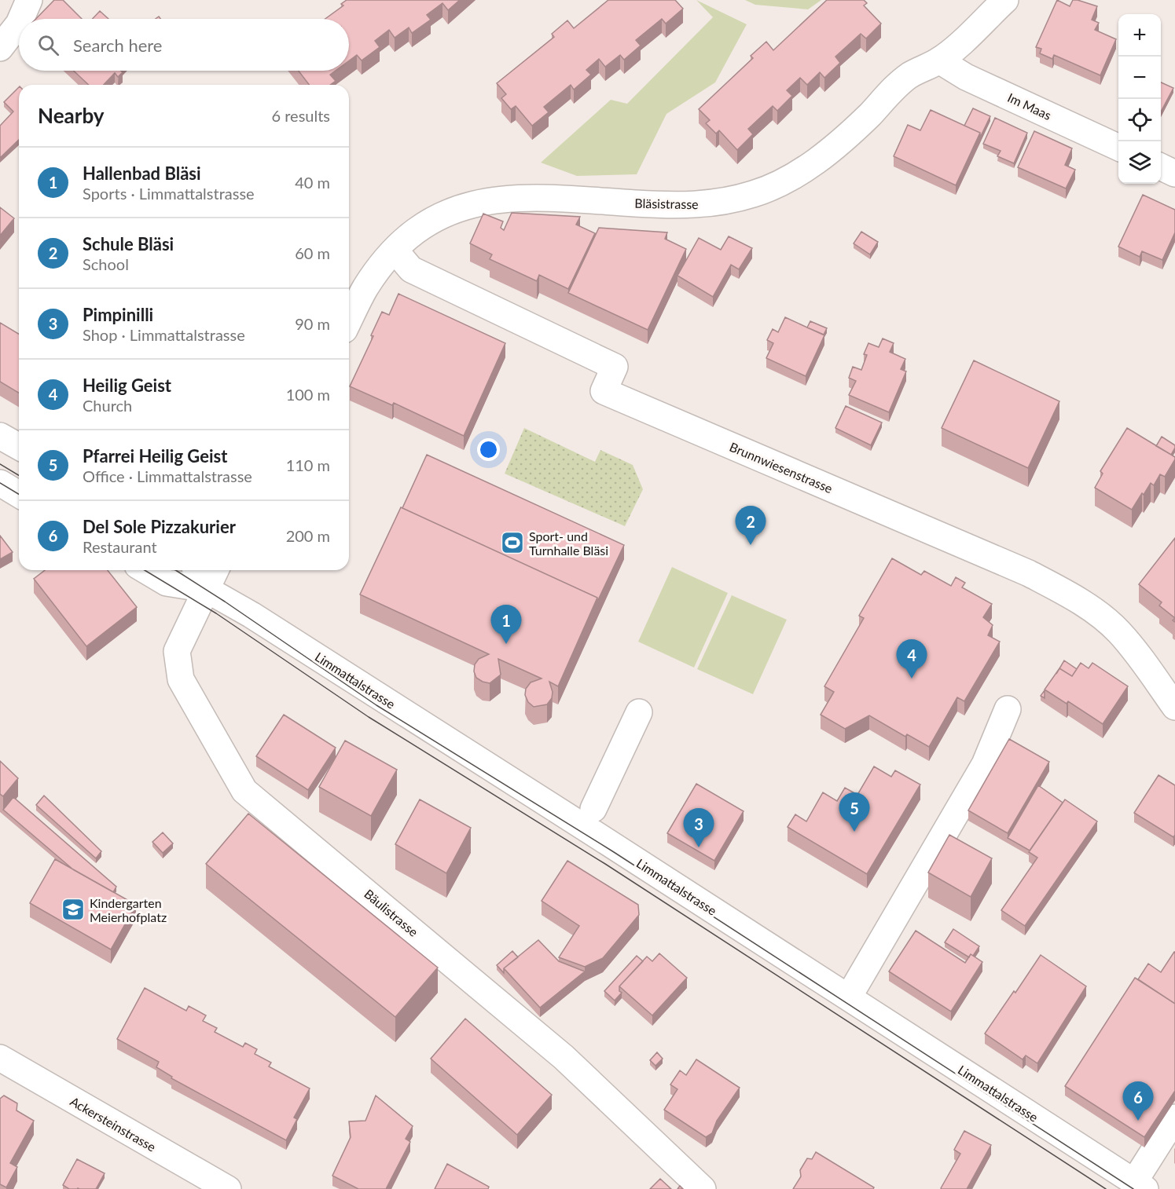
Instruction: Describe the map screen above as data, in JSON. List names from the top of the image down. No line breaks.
{"streets":{"street":["Im Maas","Bläsistrasse","Brunnwiesenstrasse","Limmattalstrasse","Bäulistrasse","Ackersteinstrasse"]},"crossings":[["Im Maas","Bläsistrasse"],["Bläsistrasse","Brunnwiesenstrasse"],["Limmattalstrasse","Bäulistrasse"]],"places":{"sports":["Sport- und Turnhalle Bläsi"],"school or university":["Kindergarten Meierhofplatz"]},"page":{"map_buttons":["+","−"],"search":"Search here","heading":["Nearby","6 results"],"list":[{"mark":"1","name":"Hallenbad Bläsi","note":"Sports · Limmattalstrasse","value":"40 m"},{"mark":"2","name":"Schule Bläsi","note":"School","value":"60 m"},{"mark":"3","name":"Pimpinilli","note":"Shop · Limmattalstrasse","value":"90 m"},{"mark":"4","name":"Heilig Geist","note":"Church","value":"100 m"},{"mark":"5","name":"Pfarrei Heilig Geist","note":"Office · Limmattalstrasse","value":"110 m"},{"mark":"6","name":"Del Sole Pizzakurier","note":"Restaurant","value":"200 m"}],"pins":["2","1","4","5","3","6"]}}
